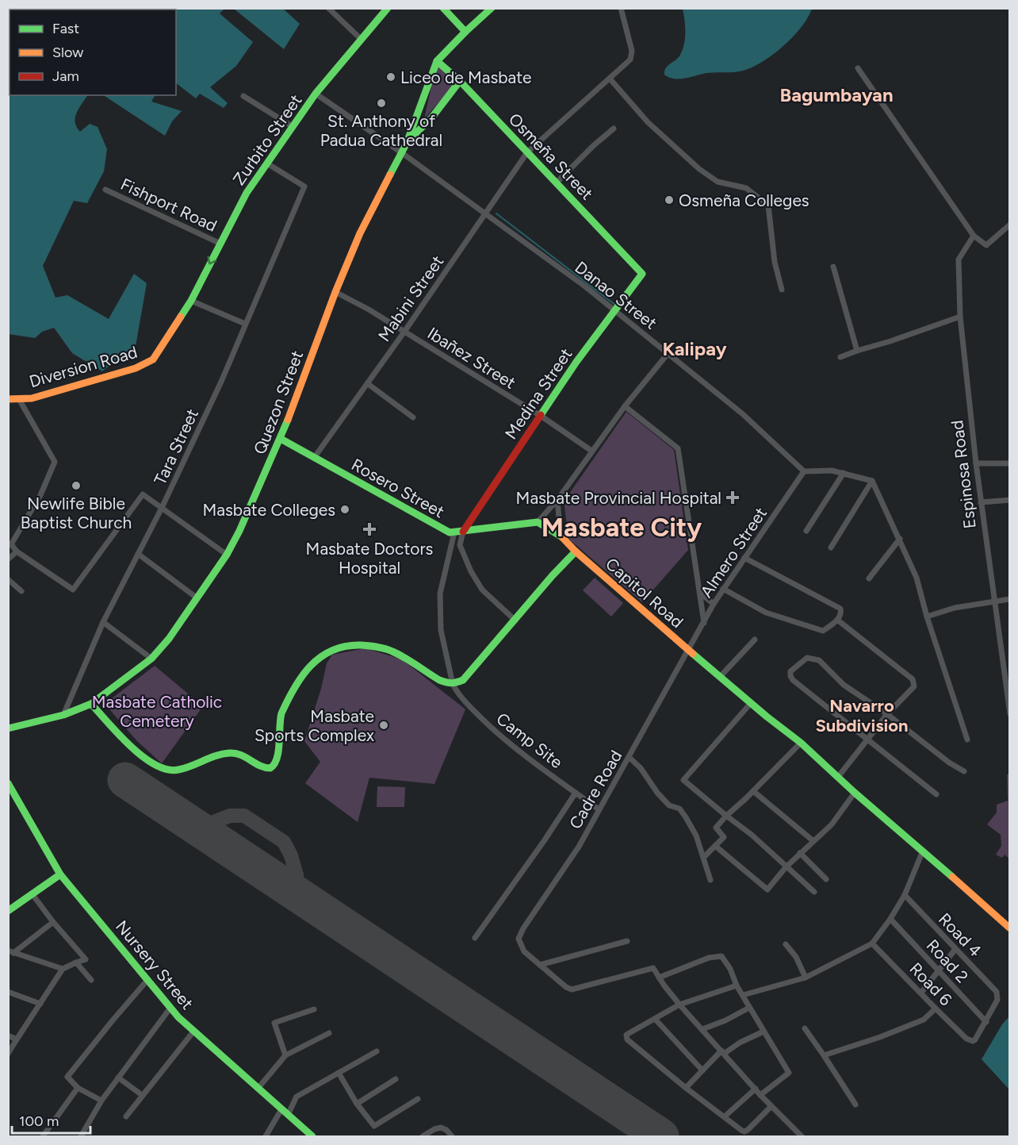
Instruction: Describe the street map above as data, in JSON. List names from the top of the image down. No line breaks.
{"streets":{"main road":["Zurbito Street","Osmeña Street","Diversion Road","Medina Street","Quezon Street","Rosero Street","Capitol Road","Nursery Street"],"street":["Fishport Road","Danao Street","Mabini Street","Ibañez Street","Tara Street","Espinosa Road","Almero Street","Camp Site","Cadre Road","Road 4","Road 2","Road 6"]},"crossings":[["Zurbito Street","Fishport Road"],["Zurbito Street","Danao Street"],["Zurbito Street","Diversion Road"],["Zurbito Street","Tara Street"],["Osmeña Street","Mabini Street"],["Osmeña Street","Medina Street"],["Osmeña Street","Quezon Street"],["Danao Street","Mabini Street"],["Danao Street","Medina Street"],["Danao Street","Quezon Street"],["Danao Street","Almero Street"],["Mabini Street","Ibañez Street"],["Mabini Street","Rosero Street"],["Ibañez Street","Medina Street"],["Ibañez Street","Quezon Street"],["Medina Street","Rosero Street"],["Quezon Street","Tara Street"],["Quezon Street","Rosero Street"],["Rosero Street","Capitol Road"],["Almero Street","Capitol Road"],["Almero Street","Cadre Road"],["Capitol Road","Cadre Road"],["Camp Site","Cadre Road"],["Road 4","Road 2"],["Road 4","Road 6"],["Road 2","Road 6"]],"districts":["Bagumbayan","Kalipay","Masbate City","Navarro Subdivision"],"parks":["Masbate Catholic Cemetery"],"places":{"other":["Liceo de Masbate","St. Anthony of Padua Cathedral","Osmeña Colleges","Newlife Bible Baptist Church","Masbate Colleges","Masbate Sports Complex"],"health":["Masbate Provincial Hospital","Masbate Doctors Hospital"]},"legend":["Fast","Slow","Jam"],"scale_bar":"100 m"}
